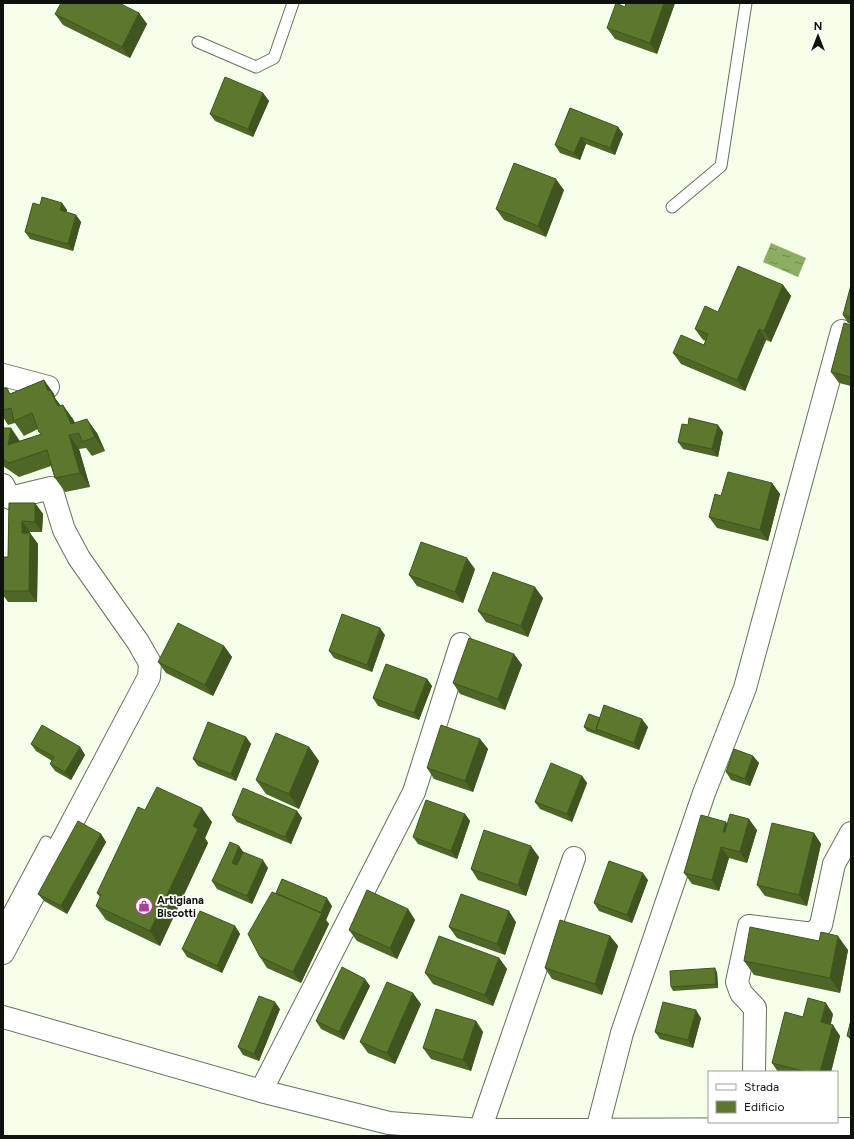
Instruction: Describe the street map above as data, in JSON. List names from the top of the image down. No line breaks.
{"places":{"shop":["Artigiana Biscotti"]},"legend":["Strada","Edificio"],"north":"top"}
